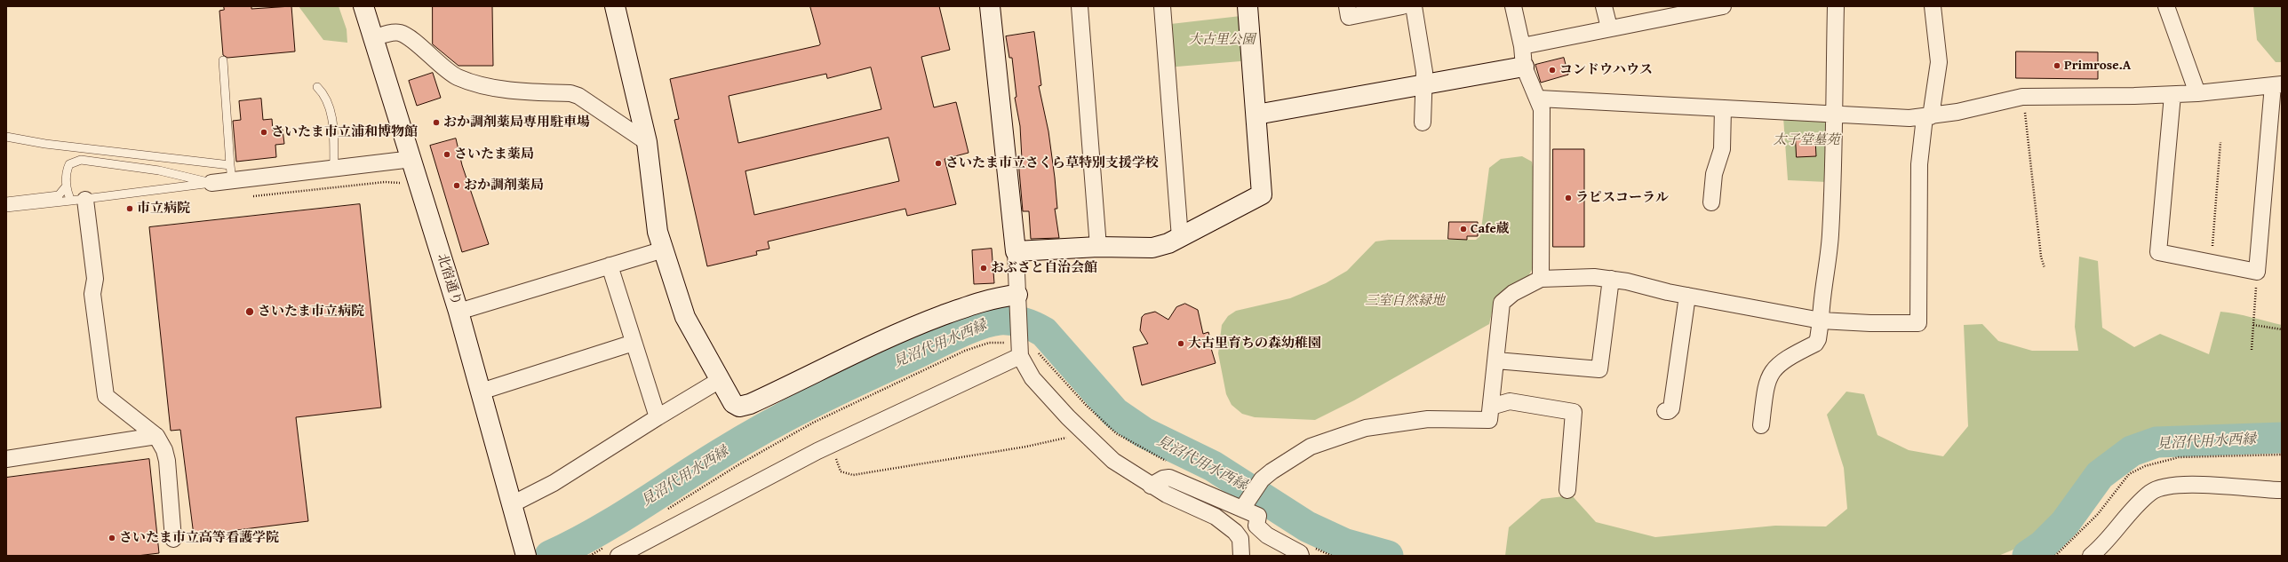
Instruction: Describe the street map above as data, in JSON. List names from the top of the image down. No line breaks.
{"streets":{"street":["北宿通り"]},"water":["見沼代用水西縁"],"parks":["大古里公園","太子堂墓苑","三室自然緑地"],"places":["Primrose.A","コンドウハウス","おか調剤薬局専用駐車場","さいたま市立浦和博物館","さいたま薬局","さいたま市立さくら草特別支援学校","おか調剤薬局","ラピスコーラル","市立病院","Cafe蔵","おぶさと自治会館","さいたま市立病院","大古里育ちの森幼稚園","さいたま市立高等看護学院"]}
